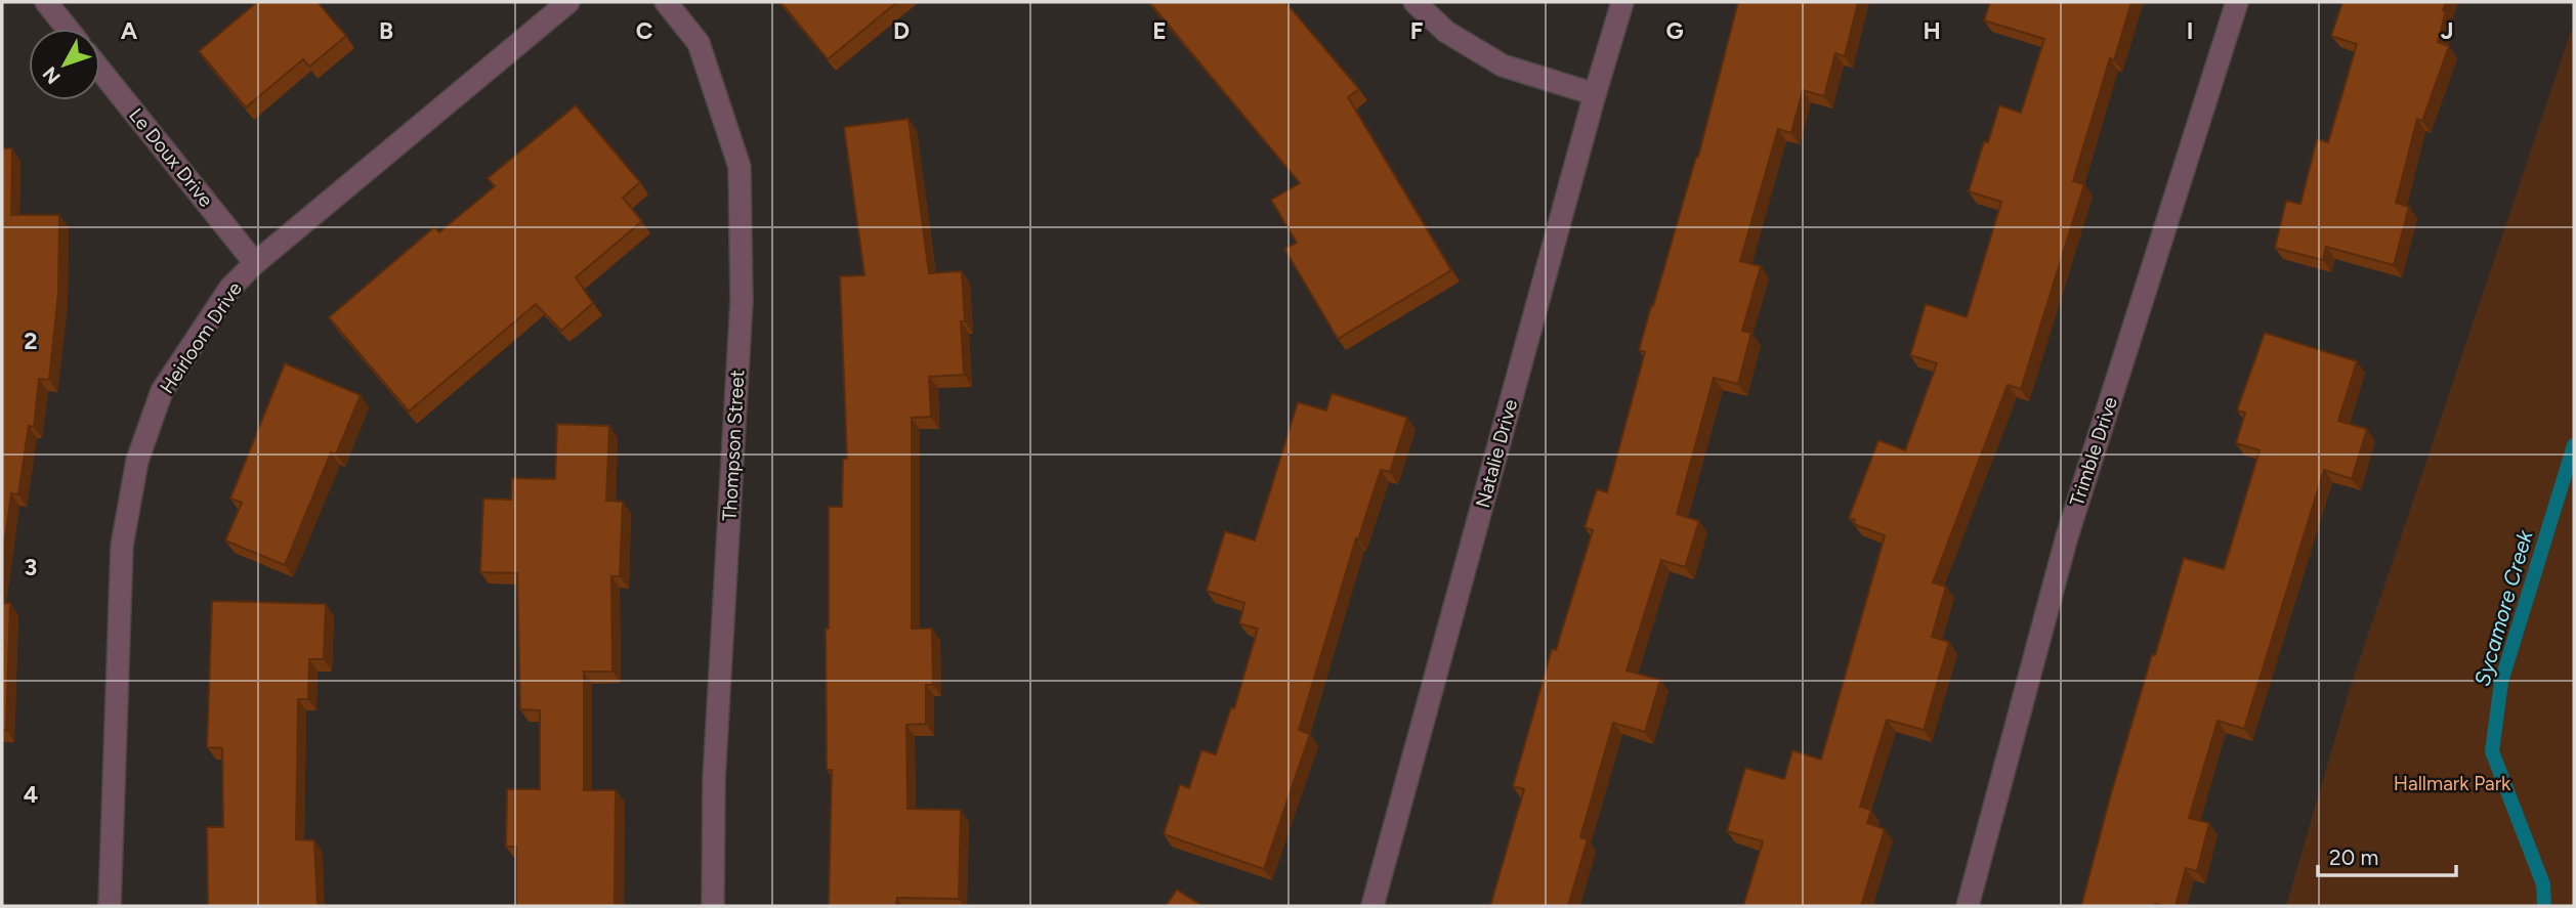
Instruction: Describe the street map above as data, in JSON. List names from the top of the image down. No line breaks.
{"streets":{"street":["Le Doux Drive","Heirloom Drive","Thompson Street","Trimble Drive","Natalie Drive"]},"crossings":[["Le Doux Drive","Heirloom Drive"]],"water":["Sycamore Creek"],"parks":["Hallmark Park"],"scale_bar":"20 m","north":"bottom left","grid":{"columns":["A","B","C","D","E","F","G","H","I","J"],"rows":["2","3","4"]}}
